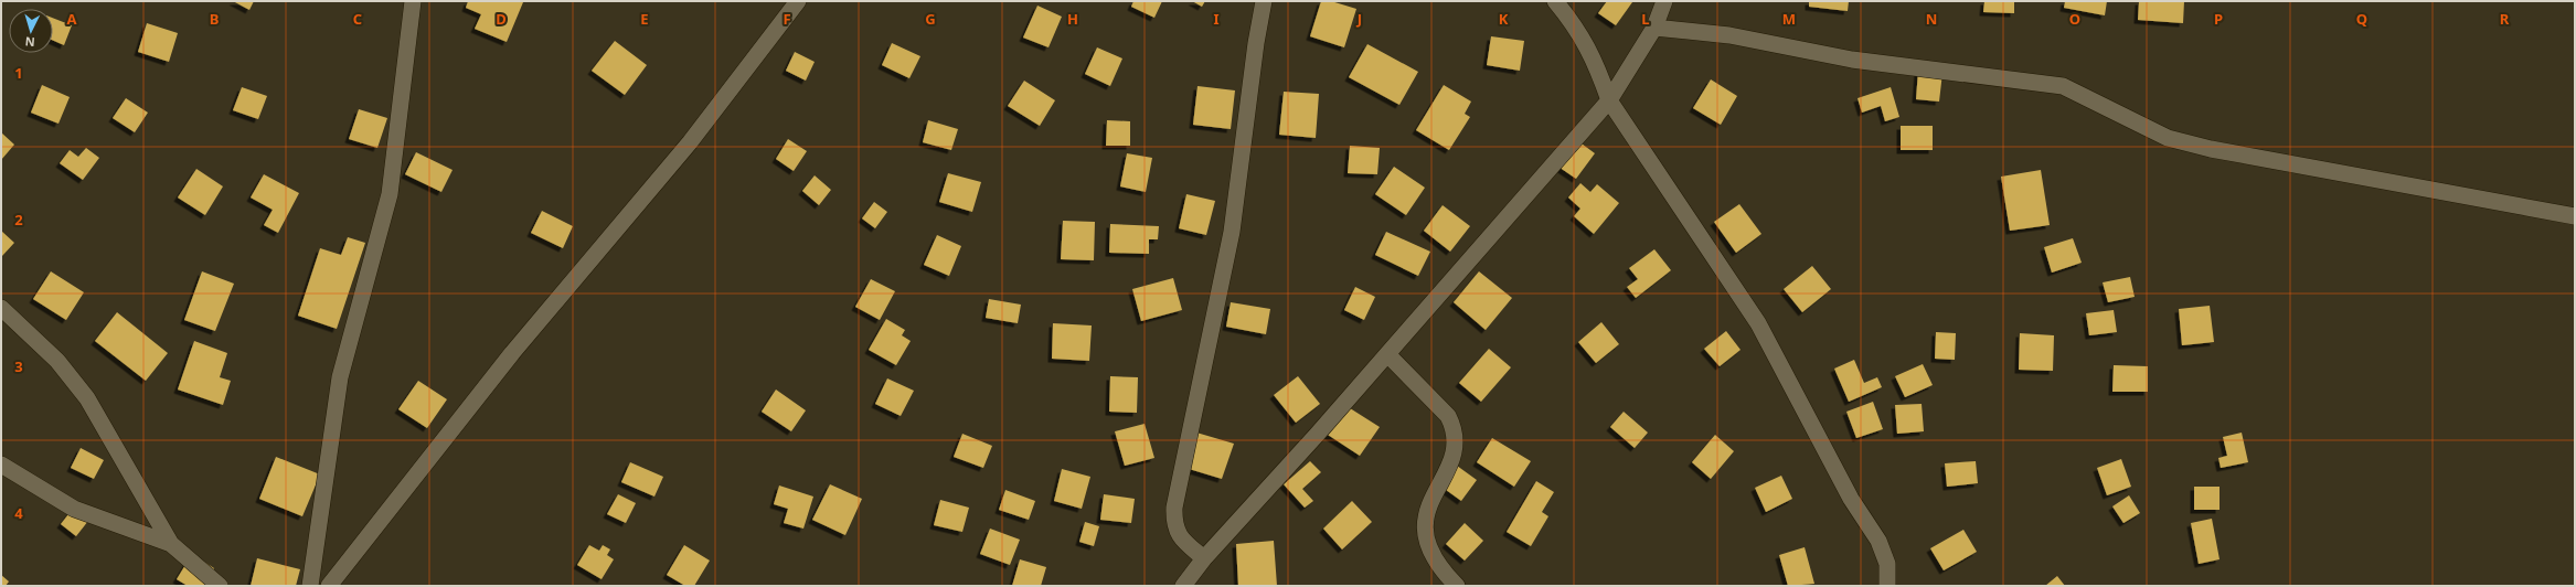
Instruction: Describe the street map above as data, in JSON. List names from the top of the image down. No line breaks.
{"north":"bottom","grid":{"columns":["A","B","C","D","E","F","G","H","I","J","K","L","M","N","O","P","Q","R"],"rows":["1","2","3","4"]}}
